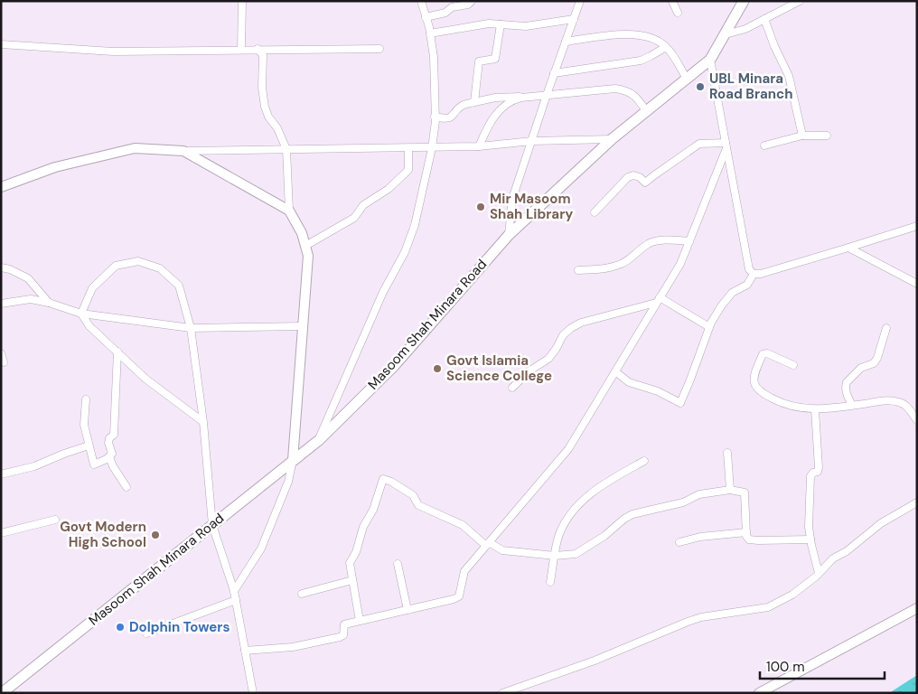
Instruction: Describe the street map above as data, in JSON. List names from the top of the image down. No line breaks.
{"streets":{"main road":["Masoom Shah Minara Road"]},"places":["UBL Minara Road Branch","Mir Masoom Shah Library","Govt Islamia Science College","Govt Modern High School","Dolphin Towers"],"scale_bar":"100 m"}
